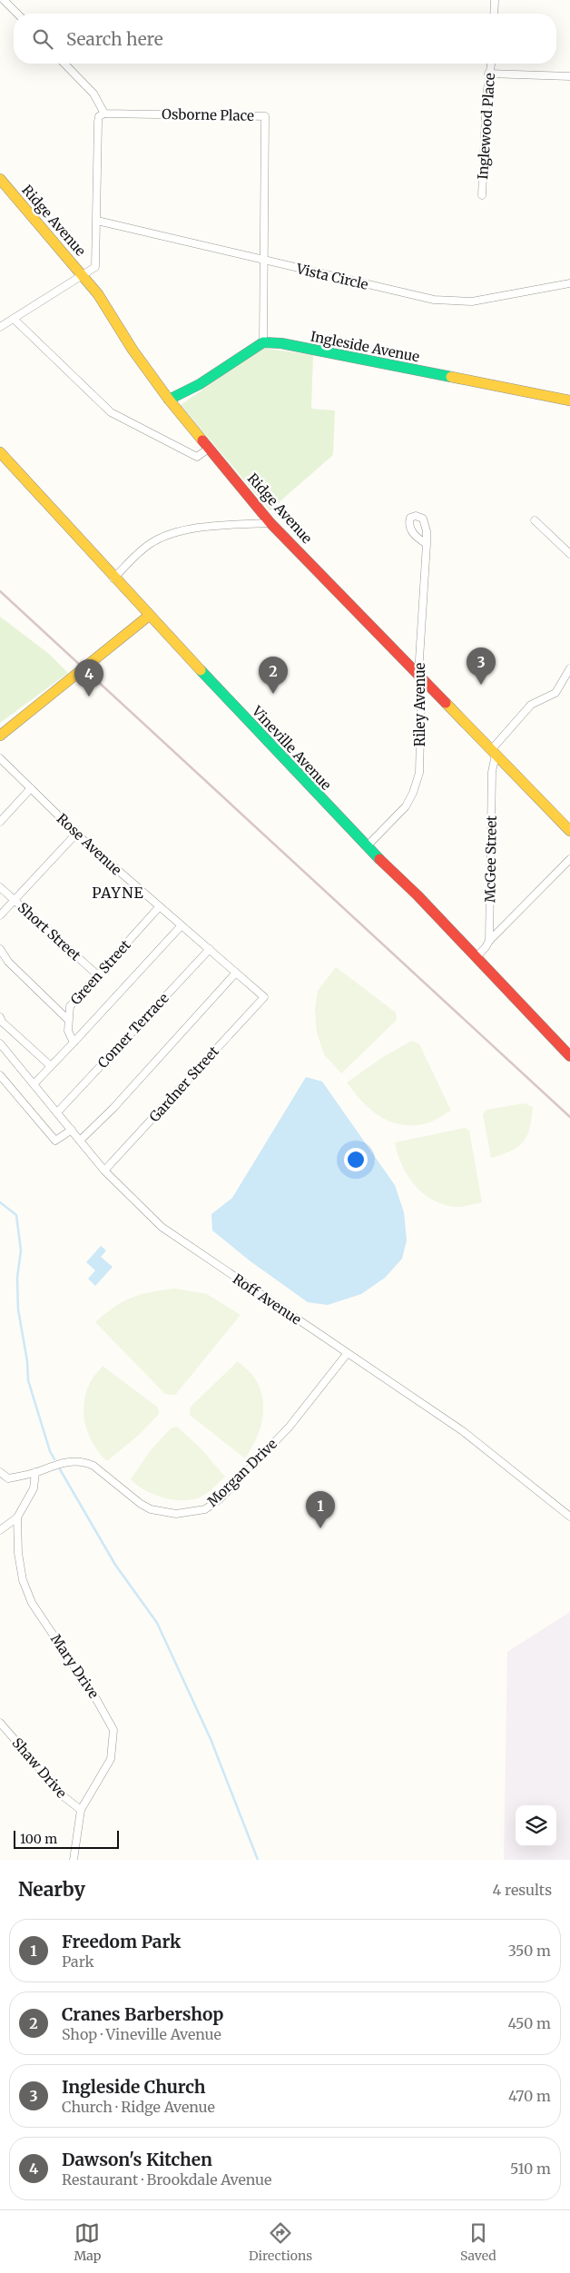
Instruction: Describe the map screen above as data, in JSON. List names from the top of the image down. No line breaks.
{"streets":{"street":["Osborne Place","Inglewood Place","Ridge Avenue","Vista Circle","Ingleside Avenue","Riley Avenue","Vineville Avenue","Rose Avenue","McGee Street","Short Street","Green Street","Comer Terrace","Gardner Street","Roff Avenue","Morgan Drive","Mary Drive","Shaw Drive"]},"crossings":[["Osborne Place","Vista Circle"],["Osborne Place","Ingleside Avenue"],["Ridge Avenue","Riley Avenue"],["Ridge Avenue","McGee Street"],["Riley Avenue","Vineville Avenue"],["Rose Avenue","Green Street"],["Rose Avenue","Comer Terrace"],["Rose Avenue","Gardner Street"],["Short Street","Green Street"],["Comer Terrace","Roff Avenue"],["Gardner Street","Roff Avenue"],["Roff Avenue","Morgan Drive"],["Mary Drive","Shaw Drive"]],"districts":["PAYNE"],"scale_bar":"100 m","page":{"search":"Search here","pins":["3","2","4","1"],"scale":"100 m","heading":["Nearby","4 results"],"list":[{"mark":"1","name":"Freedom Park","note":"Park","value":"350 m"},{"mark":"2","name":"Cranes Barbershop","note":"Shop · Vineville Avenue","value":"450 m"},{"mark":"3","name":"Ingleside Church","note":"Church · Ridge Avenue","value":"470 m"},{"mark":"4","name":"Dawson's Kitchen","note":"Restaurant · Brookdale Avenue","value":"510 m"}],"nav":["Map","Directions","Saved"]}}
